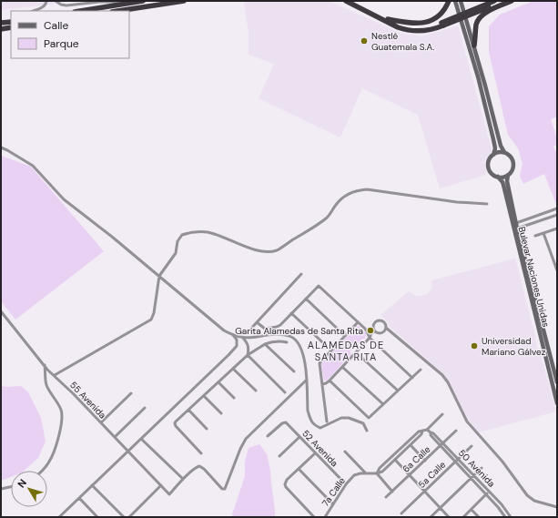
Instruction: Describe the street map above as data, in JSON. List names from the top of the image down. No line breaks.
{"streets":{"main road":["Bulevar Naciones Unidas"],"street":["55 Avenida","52 Avenida","6a Calle","50 Avenida","5a Calle","7a Calle"]},"crossings":[["52 Avenida","7a Calle"],["6a Calle","50 Avenida"],["50 Avenida","5a Calle"]],"districts":["ALAMEDAS DE SANTA RITA"],"places":["Nestlé Guatemala S.A.","Garita Alamedas de Santa Rita","Universidad Mariano Gálvez"],"legend":["Calle","Parque"],"north":"top left"}
